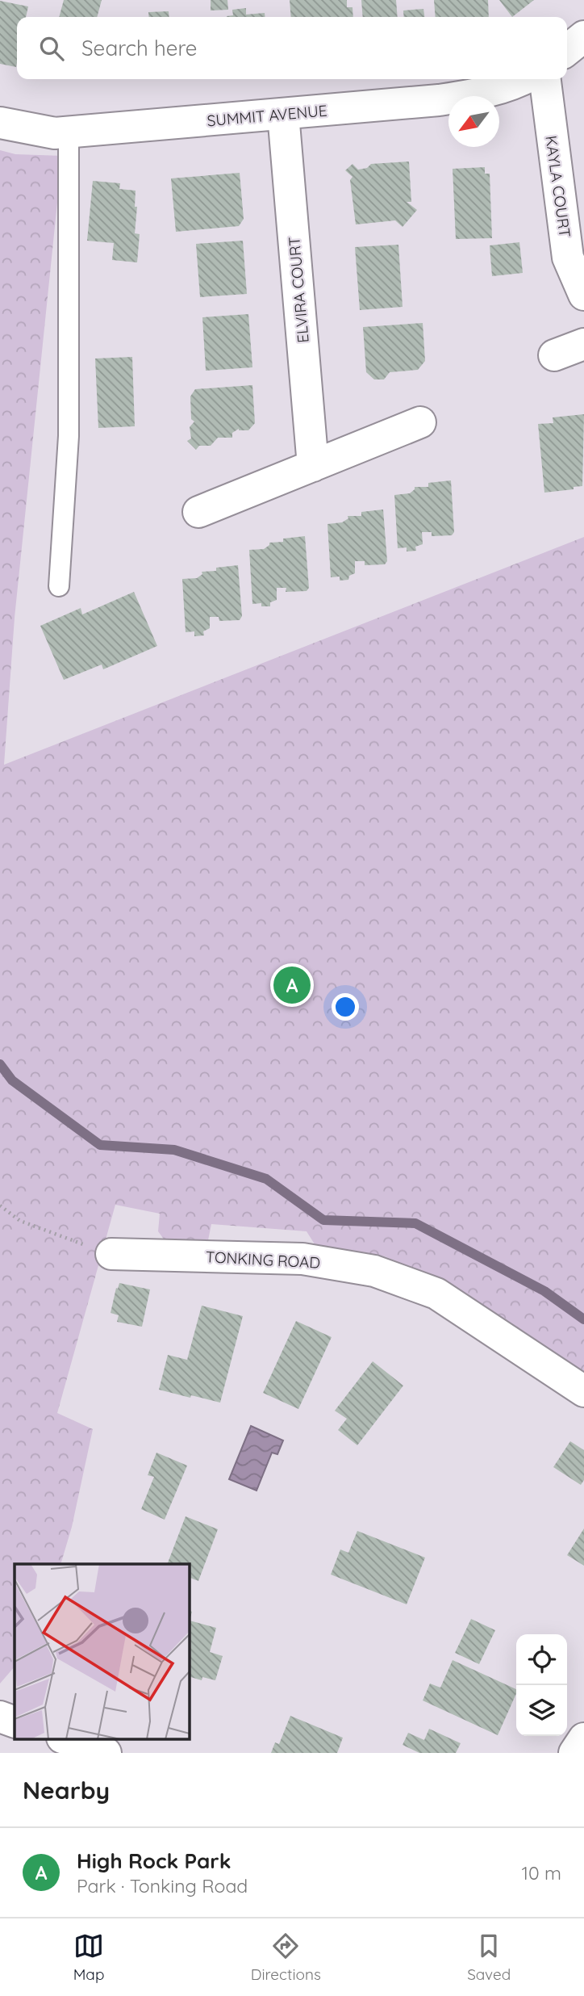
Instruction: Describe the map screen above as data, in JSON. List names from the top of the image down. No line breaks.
{"streets":{"street":["SUMMIT AVENUE","KAYLA COURT","ELVIRA COURT","TONKING ROAD"]},"crossings":[["SUMMIT AVENUE","ELVIRA COURT"]],"north":"bottom left","page":{"search":"Search here","pins":"A","heading":"Nearby","list":[{"mark":"A","name":"High Rock Park","note":"Park · Tonking Road","value":"10 m"}],"nav":["Map","Directions","Saved"]}}
